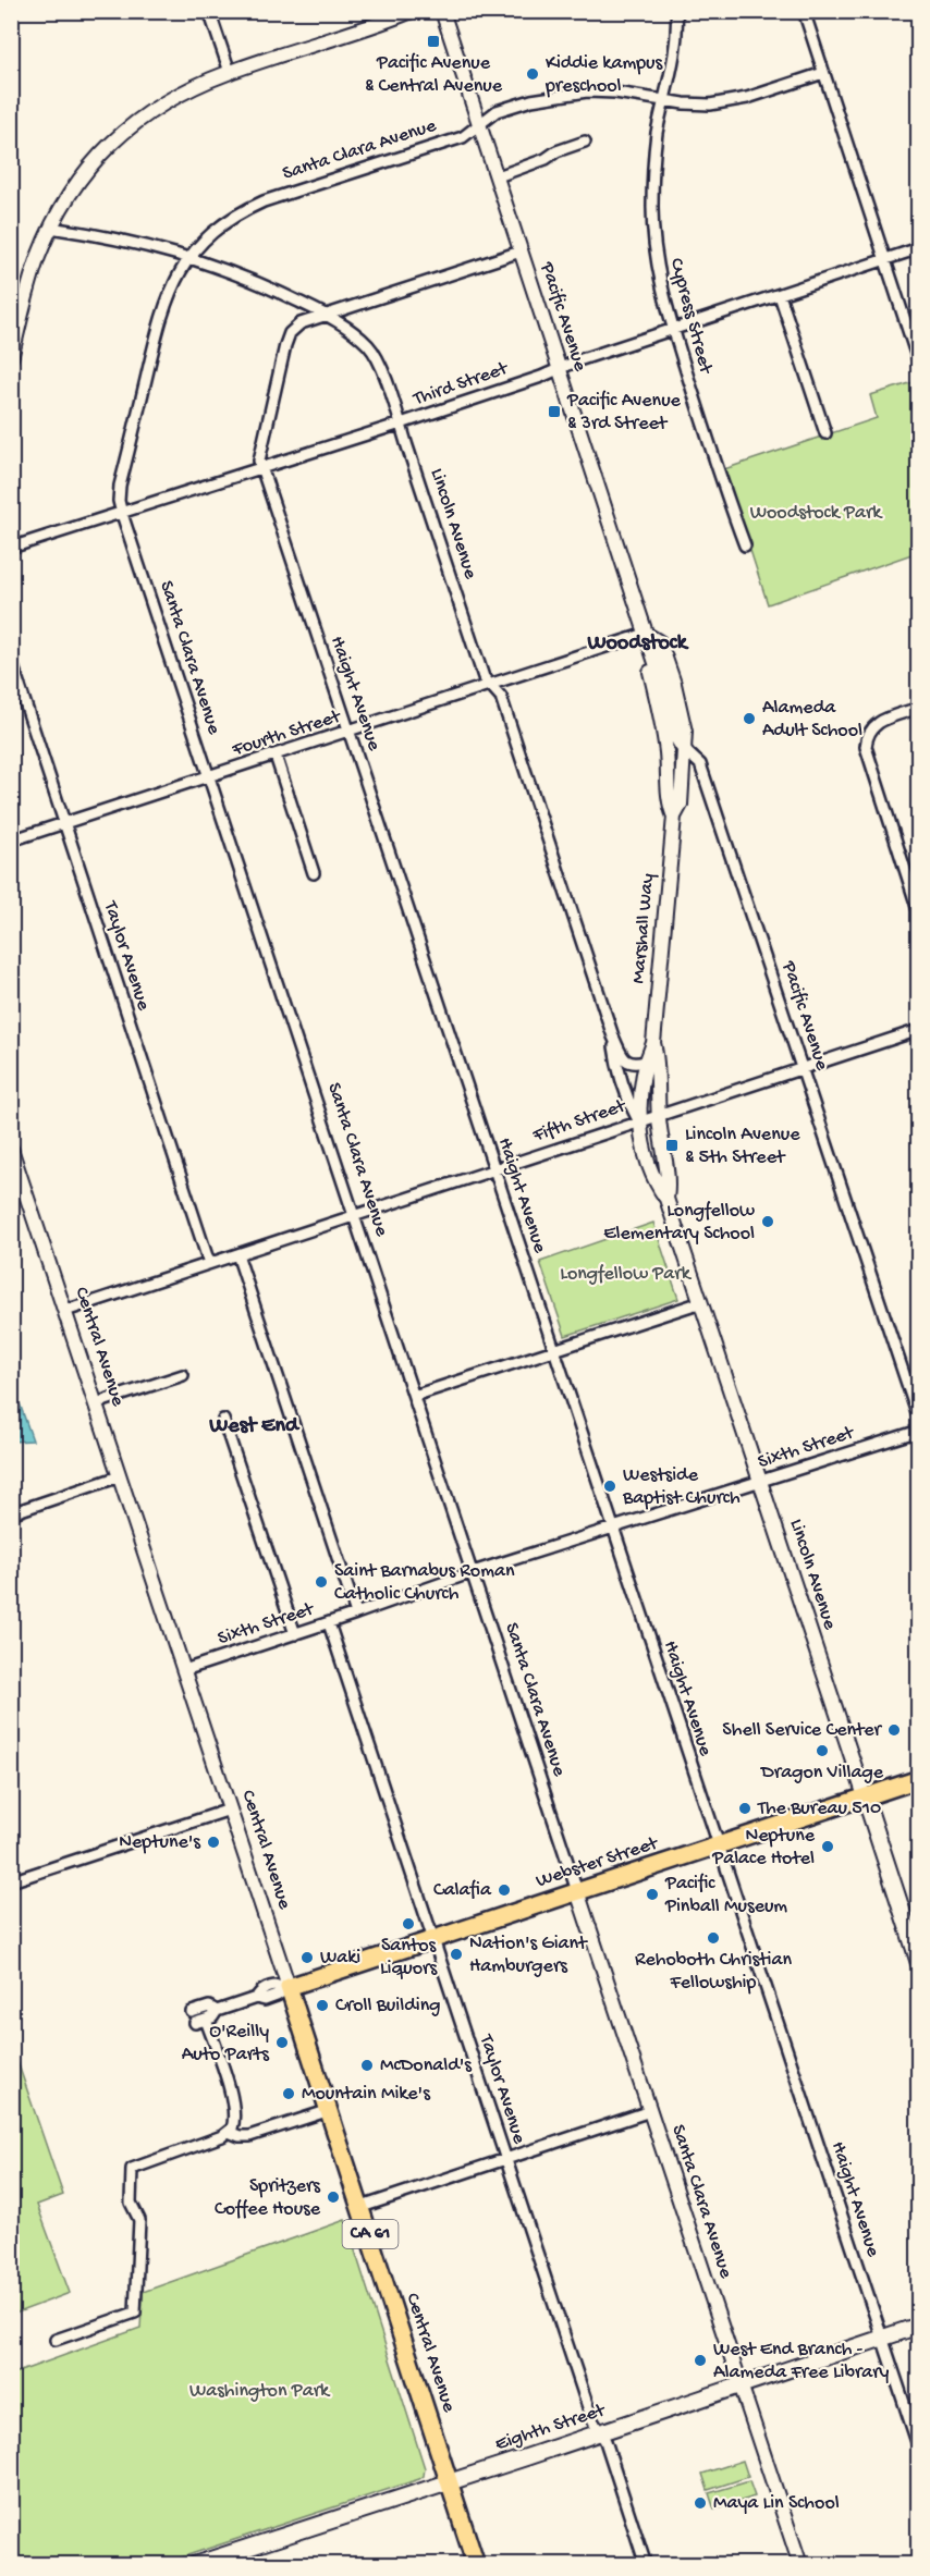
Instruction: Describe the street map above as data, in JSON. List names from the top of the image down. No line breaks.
{"streets":{"main road":["Lincoln Avenue","Central Avenue","Webster Street","CA 61","Eighth Street"],"street":["Santa Clara Avenue","Cypress Street","Pacific Avenue","Third Street","Haight Avenue","Fourth Street","Marshall Way","Taylor Avenue","Fifth Street","Sixth Street"]},"crossings":[["Santa Clara Avenue","Cypress Street"],["Santa Clara Avenue","Pacific Avenue"],["Santa Clara Avenue","Third Street"],["Santa Clara Avenue","Lincoln Avenue"],["Santa Clara Avenue","Fourth Street"],["Santa Clara Avenue","Fifth Street"],["Santa Clara Avenue","Sixth Street"],["Santa Clara Avenue","Webster Street"],["Santa Clara Avenue","Eighth Street"],["Cypress Street","Third Street"],["Pacific Avenue","Third Street"],["Pacific Avenue","Haight Avenue"],["Pacific Avenue","Fourth Street"],["Pacific Avenue","Marshall Way"],["Pacific Avenue","Fifth Street"],["Third Street","Lincoln Avenue"],["Third Street","Haight Avenue"],["Lincoln Avenue","Haight Avenue"],["Lincoln Avenue","Fourth Street"],["Lincoln Avenue","Marshall Way"],["Lincoln Avenue","Fifth Street"],["Lincoln Avenue","Sixth Street"],["Lincoln Avenue","Webster Street"],["Haight Avenue","Fourth Street"],["Haight Avenue","Fifth Street"],["Haight Avenue","Sixth Street"],["Haight Avenue","Webster Street"],["Haight Avenue","Eighth Street"],["Fourth Street","Taylor Avenue"],["Marshall Way","Fifth Street"],["Taylor Avenue","Fifth Street"],["Taylor Avenue","Sixth Street"],["Taylor Avenue","Webster Street"],["Taylor Avenue","Eighth Street"],["Fifth Street","Central Avenue"],["Central Avenue","Sixth Street"],["Central Avenue","Webster Street"],["Central Avenue","Eighth Street"]],"districts":["Woodstock","West End"],"parks":["Woodstock Park","Longfellow Park","Washington Park"],"places":{"transit":["Pacific Avenue & Central Avenue","Pacific Avenue & 3rd Street","Lincoln Avenue & 5th Street"],"other":["Kiddie kampus preschool","Alameda Adult School","Longfellow Elementary School","Westside Baptist Church","Saint Barnabus Roman Catholic Church","Shell Service Center","Dragon Village","The Bureau 510","Neptune's","Neptune Palace Hotel","Calafia","Pacific Pinball Museum","Santos Liquors","Rehoboth Christian Fellowship","Nation's Giant Hamburgers","Waki","Croll Building","O'Reilly Auto Parts","McDonald's","Mountain Mike's","Spritzers Coffee House","West End Branch - Alameda Free Library","Maya Lin School"]}}
